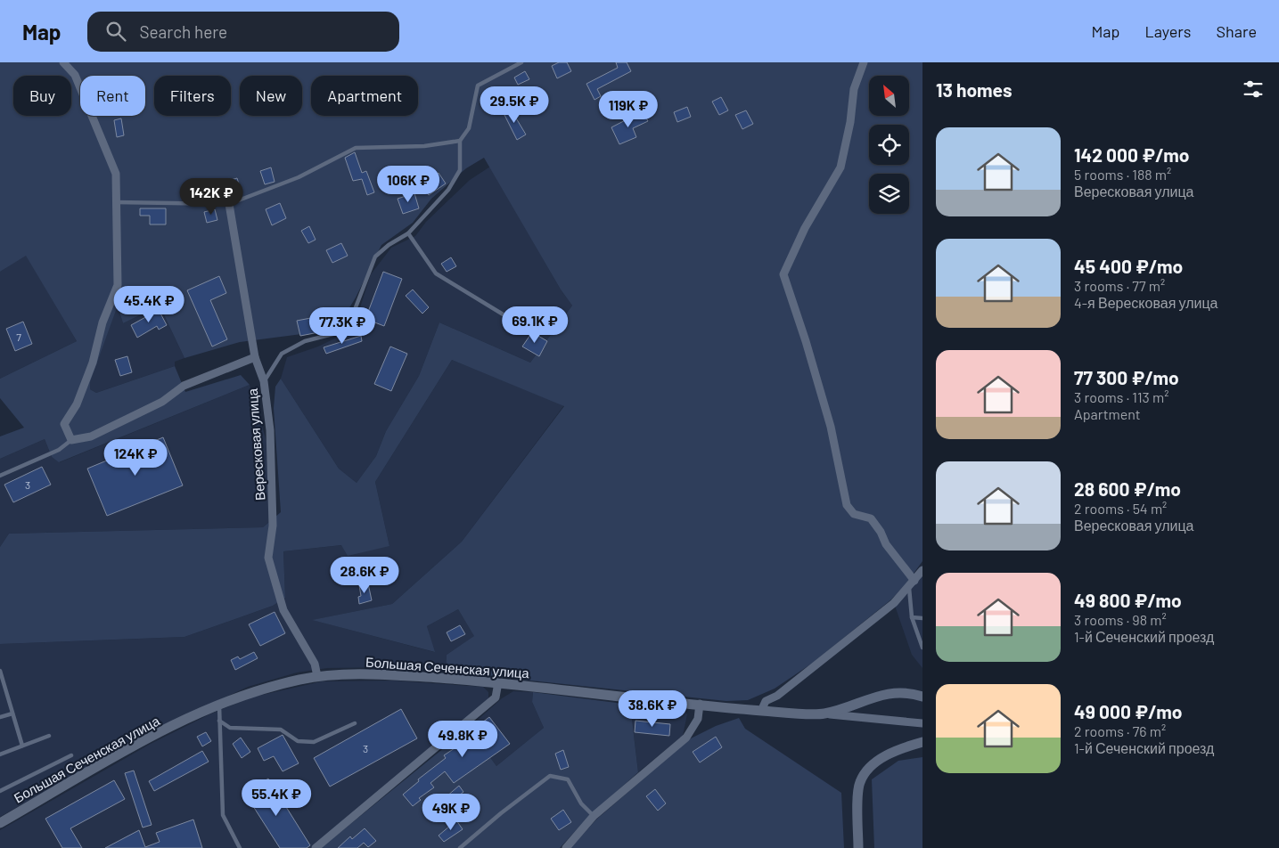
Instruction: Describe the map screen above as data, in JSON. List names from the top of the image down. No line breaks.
{"streets":{"street":["Вересковая улица","Большая Сеченская улица"]},"crossings":[["Вересковая улица","Большая Сеченская улица"]],"house_numbers":["7","3","3"],"north":"top left","page":{"header":"Map","search":"Search here","nav":["Map","Layers","Share"],"heading":"13 homes","chip":["Buy","Rent","Filters","New","Apartment"],"price":["29.5K ₽","119K ₽","106K ₽","142K ₽","45.4K ₽","69.1K ₽","77.3K ₽","124K ₽","28.6K ₽","38.6K ₽","49.8K ₽","55.4K ₽","49K ₽"],"list":[{"name":"142 000 ₽/mo","note":"5 rooms · 188 m² · Вересковая улица"},{"name":"45 400 ₽/mo","note":"3 rooms · 77 m² · 4-я Вересковая улица"},{"name":"77 300 ₽/mo","note":"3 rooms · 113 m² · Apartment"},{"name":"28 600 ₽/mo","note":"2 rooms · 54 m² · Вересковая улица"},{"name":"49 800 ₽/mo","note":"3 rooms · 98 m² · 1-й Сеченский проезд"},{"name":"49 000 ₽/mo","note":"2 rooms · 76 m² · 1-й Сеченский проезд"}]}}
